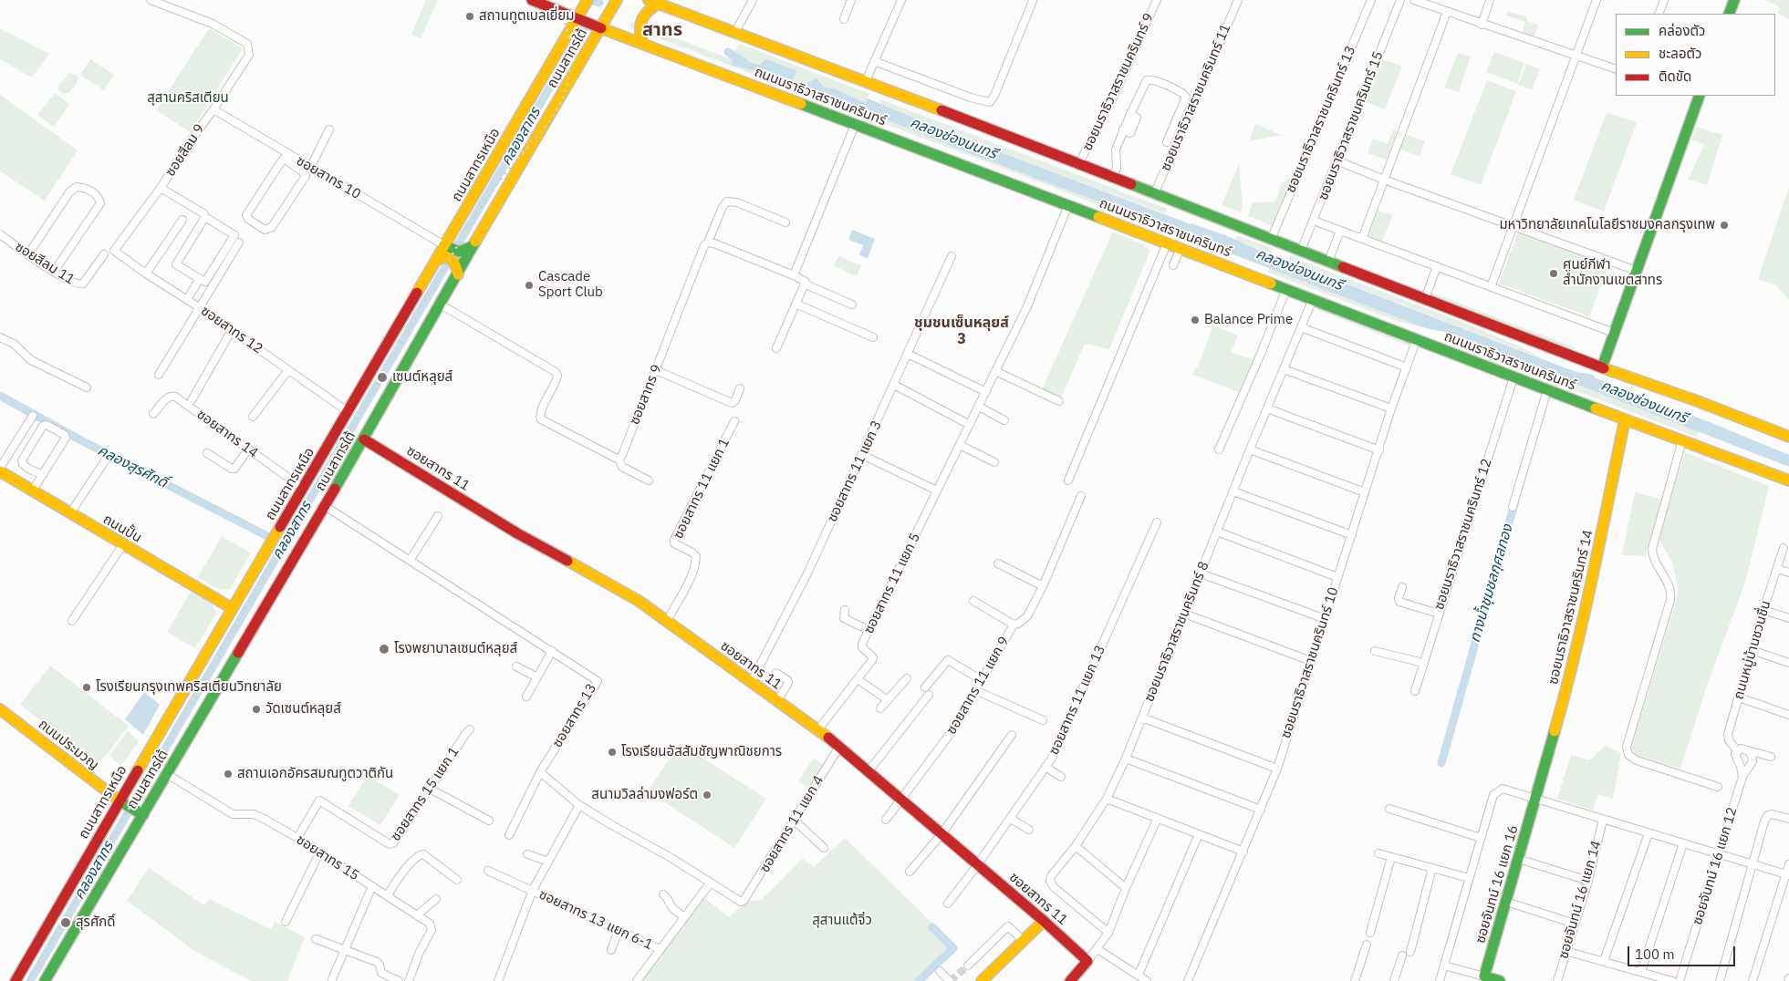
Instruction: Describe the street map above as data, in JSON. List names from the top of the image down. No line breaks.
{"streets":{"main road":["ถนนสาทรใต้","ถนนนราธิวาสราชนครินทร์","ถนนสาทรเหนือ","ซอยสาทร 11","ถนนปั้น","ซอยนราธิวาสราชนครินทร์ 14","ถนนประมวญ","ซอยจันทน์ 16 แยก 16"],"street":["ซอยนราธิวาสราชนครินทร์ 9","ซอยนราธิวาสราชนครินทร์ 11","ซอยนราธิวาสราชนครินทร์ 13","ซอยนราธิวาสราชนครินทร์ 15","ซอยสีลม 9","ซอยสาทร 10","ซอยสีลม 11","ซอยสาทร 12","ซอยสาทร 9","ซอยสาทร 14","ซอยสาทร 11 แยก 3","ซอยสาทร 11 แยก 1","ซอยนราธิวาสราชนครินทร์ 12","ซอยสาทร 11 แยก 5","ซอยนราธิวาสราชนครินทร์ 8","ถนนหมู่บ้านชวนชื่น","ซอยนราธิวาสราชนครินทร์ 10","ซอยสาทร 11 แยก 9","ซอยสาทร 11 แยก 13","ซอยสาทร 13","ซอยสาทร 15 แยก 1","ซอยสาทร 11 แยก 4","ซอยสาทร 15","ซอยจันทน์ 16 แยก 12","ซอยจันทน์ 16 แยก 14","ซอยสาทร 13 แยก 6-1"]},"crossings":[["ถนนสาทรใต้","ถนนนราธิวาสราชนครินทร์"],["ถนนสาทรใต้","ซอยสาทร 11"],["ถนนสาทรใต้","ซอยสาทร 13"],["ถนนสาทรใต้","ถนนประมวญ"],["ถนนสาทรใต้","ซอยสาทร 15"],["ซอยนราธิวาสราชนครินทร์ 9","ถนนนราธิวาสราชนครินทร์"],["ถนนนราธิวาสราชนครินทร์","ซอยนราธิวาสราชนครินทร์ 11"],["ถนนนราธิวาสราชนครินทร์","ซอยนราธิวาสราชนครินทร์ 13"],["ถนนนราธิวาสราชนครินทร์","ซอยนราธิวาสราชนครินทร์ 15"],["ถนนนราธิวาสราชนครินทร์","ถนนสาทรเหนือ"],["ถนนนราธิวาสราชนครินทร์","ซอยนราธิวาสราชนครินทร์ 12"],["ถนนนราธิวาสราชนครินทร์","ซอยสาทร 11 แยก 5"],["ถนนนราธิวาสราชนครินทร์","ซอยนราธิวาสราชนครินทร์ 14"],["ถนนนราธิวาสราชนครินทร์","ซอยนราธิวาสราชนครินทร์ 8"],["ถนนนราธิวาสราชนครินทร์","ซอยนราธิวาสราชนครินทร์ 10"],["ซอยสีลม 9","ซอยสาทร 10"],["ซอยสีลม 9","ซอยสาทร 12"],["ถนนสาทรเหนือ","ซอยสาทร 10"],["ถนนสาทรเหนือ","ซอยสาทร 12"],["ถนนสาทรเหนือ","ซอยสาทร 14"],["ถนนสาทรเหนือ","ถนนปั้น"],["ถนนสาทรเหนือ","ถนนประมวญ"],["ซอยสาทร 11","ซอยสาทร 11 แยก 3"],["ซอยสาทร 11","ซอยสาทร 11 แยก 1"],["ซอยสาทร 11","ซอยสาทร 11 แยก 5"],["ซอยสาทร 11","ซอยสาทร 11 แยก 9"],["ซอยสาทร 11","ซอยสาทร 11 แยก 13"],["ซอยสาทร 11","ซอยสาทร 11 แยก 4"],["ซอยนราธิวาสราชนครินทร์ 14","ซอยจันทน์ 16 แยก 16"],["ถนนหมู่บ้านชวนชื่น","ซอยจันทน์ 16 แยก 12"],["ซอยสาทร 15 แยก 1","ซอยสาทร 15"]],"districts":["สาทร","ชุมชนเซ็นหลุยส์ 3"],"water":["คลองสาทร","คลองช่องนนทรี","คลองสุรศักดิ์","ทางน้ำชุมชลกุศลทอง"],"parks":["สุสานคริสเตียน","สุสานแต้จิ๋ว"],"places":["สถานทูตเบลเยี่ยม","มหาวิทยาลัยเทคโนโลยีราชมงคลกรุงเทพ","ศูนย์กีฬา สำนักงานเขตสาทร","Cascade Sport Club","Balance Prime","เซนต์หลุยส์","โรงพยาบาลเซนต์หลุยส์","โรงเรียนกรุงเทพคริสเตียนวิทยาลัย","วัดเซนต์หลุยส์","โรงเรียนอัสสัมชัญพาณิชยการ","สถานเอกอัครสมณทูตวาติกัน","สนามวิลล่ามงฟอร์ต","สุรศักดิ์"],"legend":["คล่องตัว","ชะลอตัว","ติดขัด"],"scale_bar":"100 m"}
